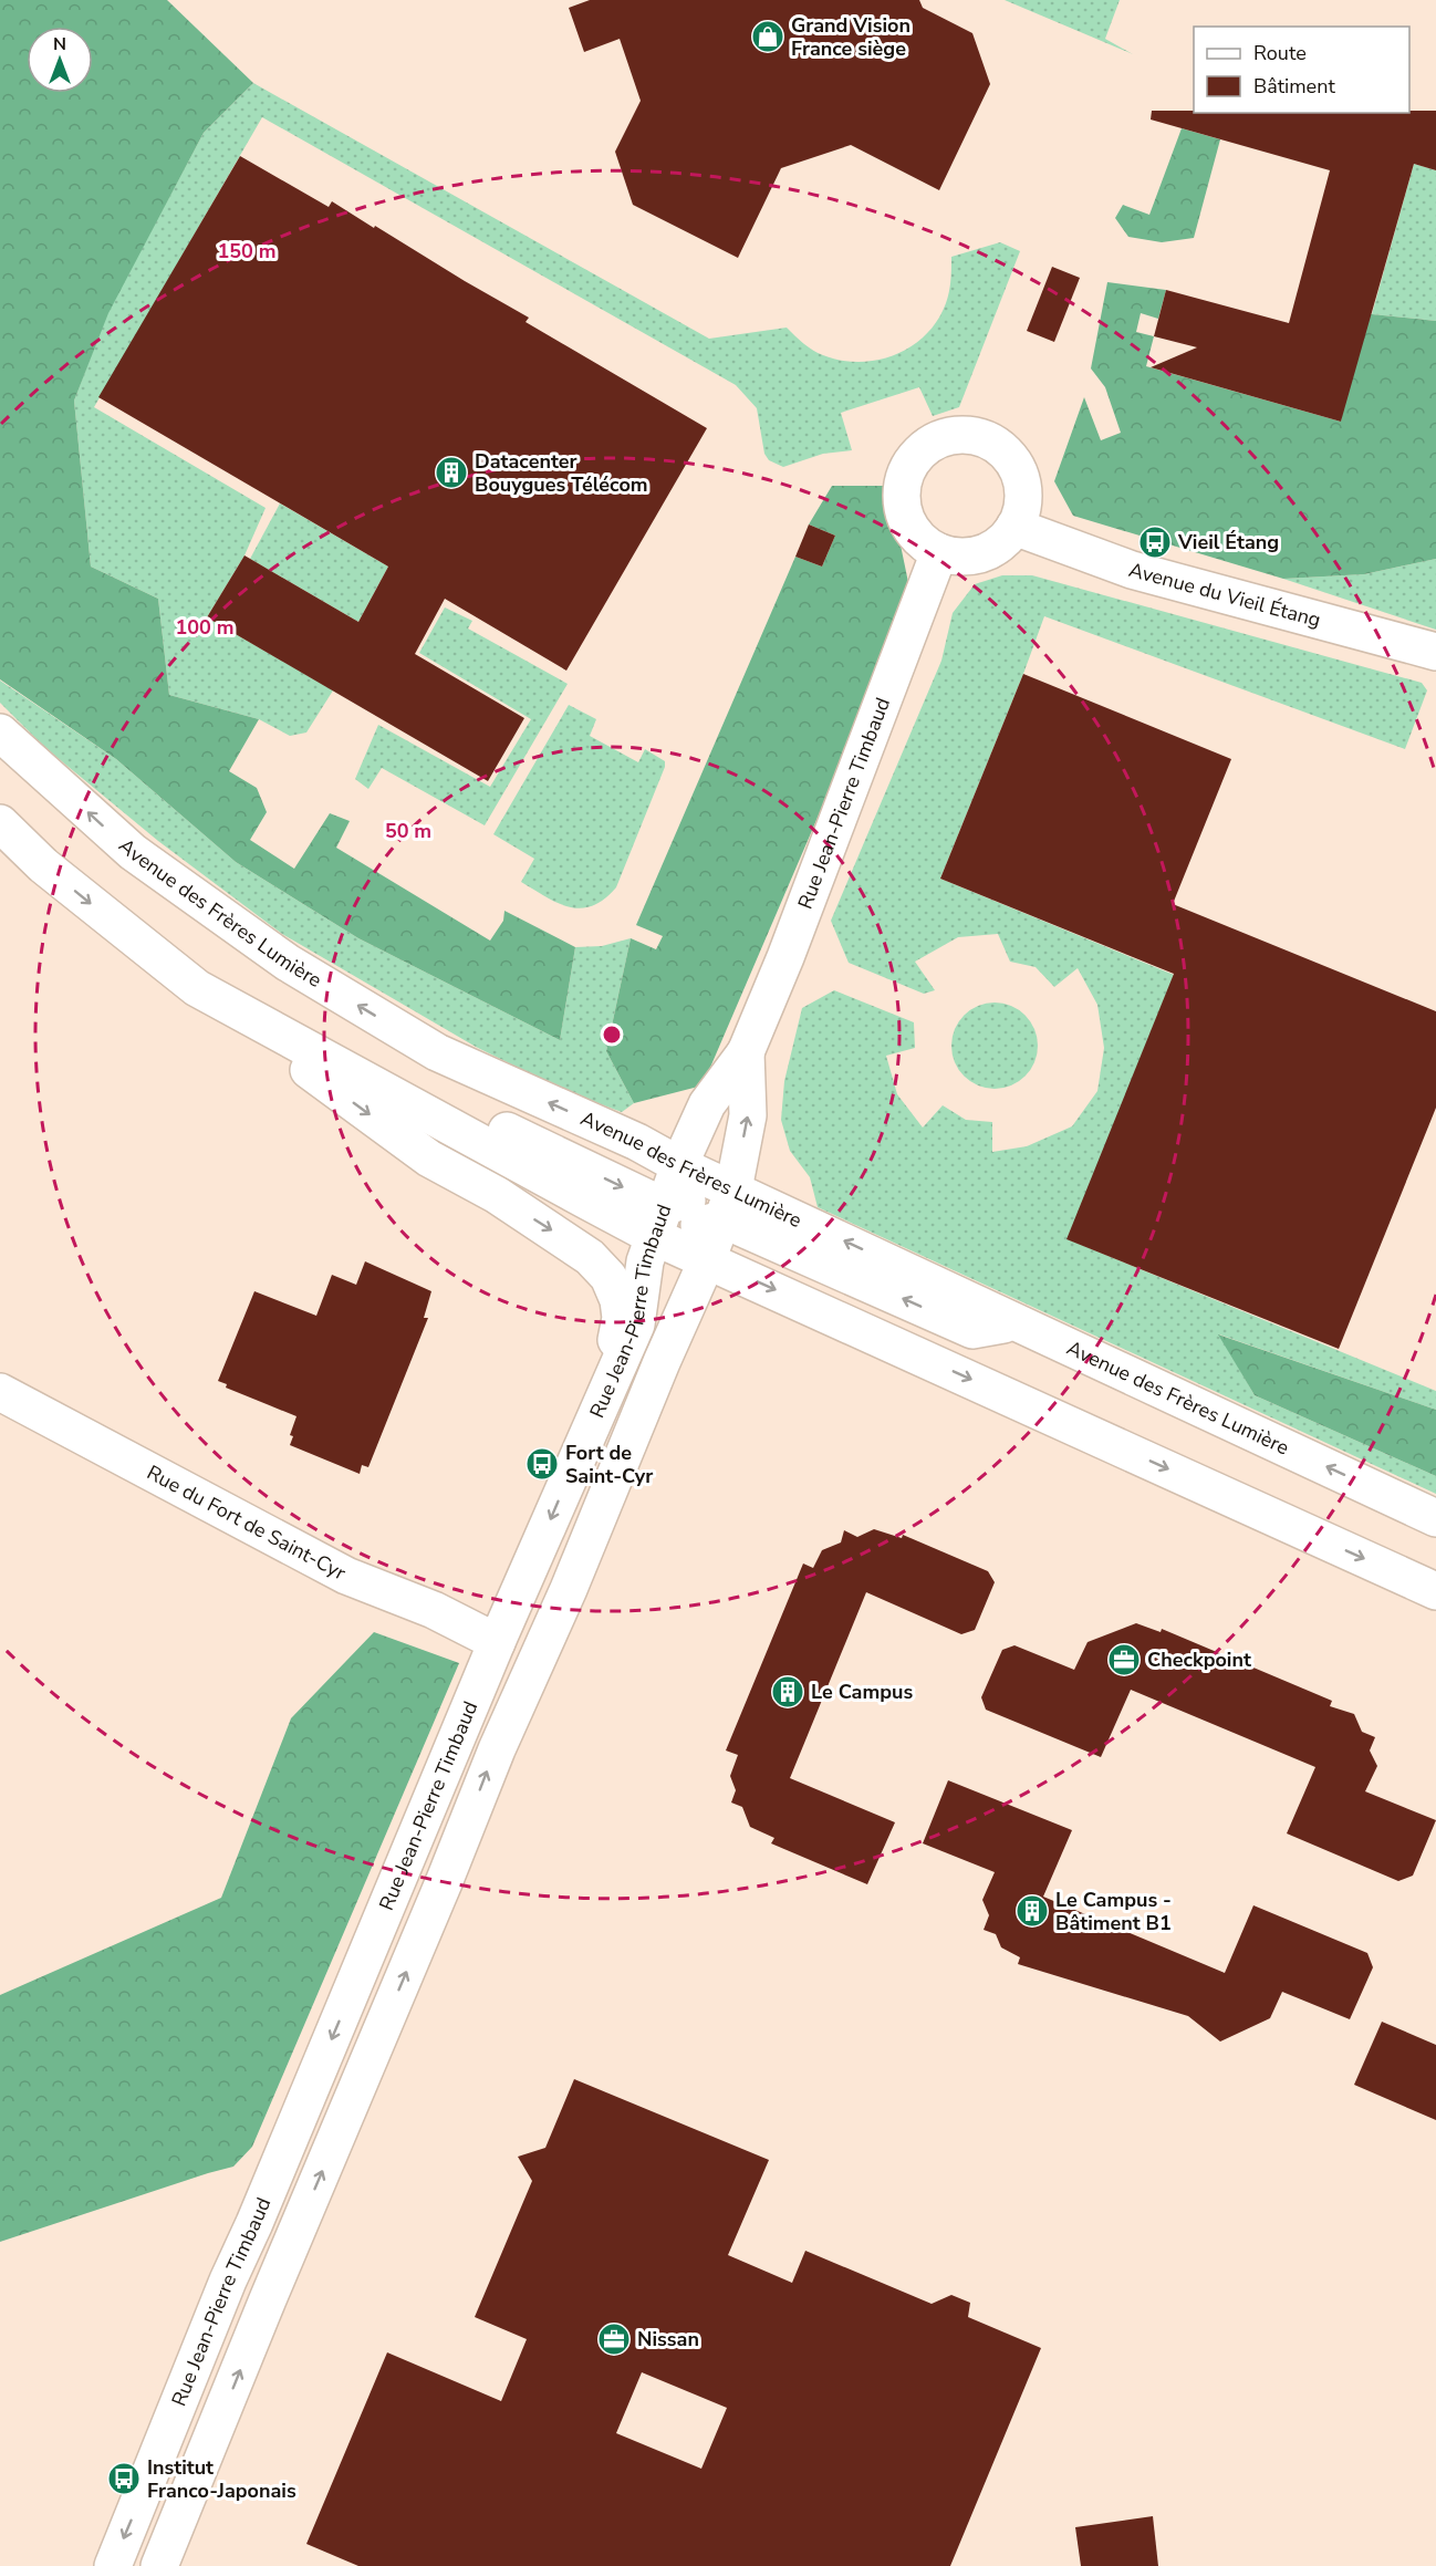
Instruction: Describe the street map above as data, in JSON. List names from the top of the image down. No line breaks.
{"streets":{"main road":["Avenue du Vieil Étang","Rue Jean-Pierre Timbaud","Avenue des Frères Lumière","Rue du Fort de Saint-Cyr"]},"crossings":[["Avenue du Vieil Étang","Rue Jean-Pierre Timbaud"],["Rue Jean-Pierre Timbaud","Avenue des Frères Lumière"],["Rue Jean-Pierre Timbaud","Rue du Fort de Saint-Cyr"]],"places":{"shop":["Grand Vision France siège"],"building":["Datacenter Bouygues Télécom","Le Campus","Le Campus - Bâtiment B1"],"bus stop":["Vieil Étang","Fort de Saint-Cyr","Institut Franco-Japonais"],"office":["Checkpoint","Nissan"]},"legend":["Route","Bâtiment"],"north":"top","rings":["150 m","100 m","50 m"]}
